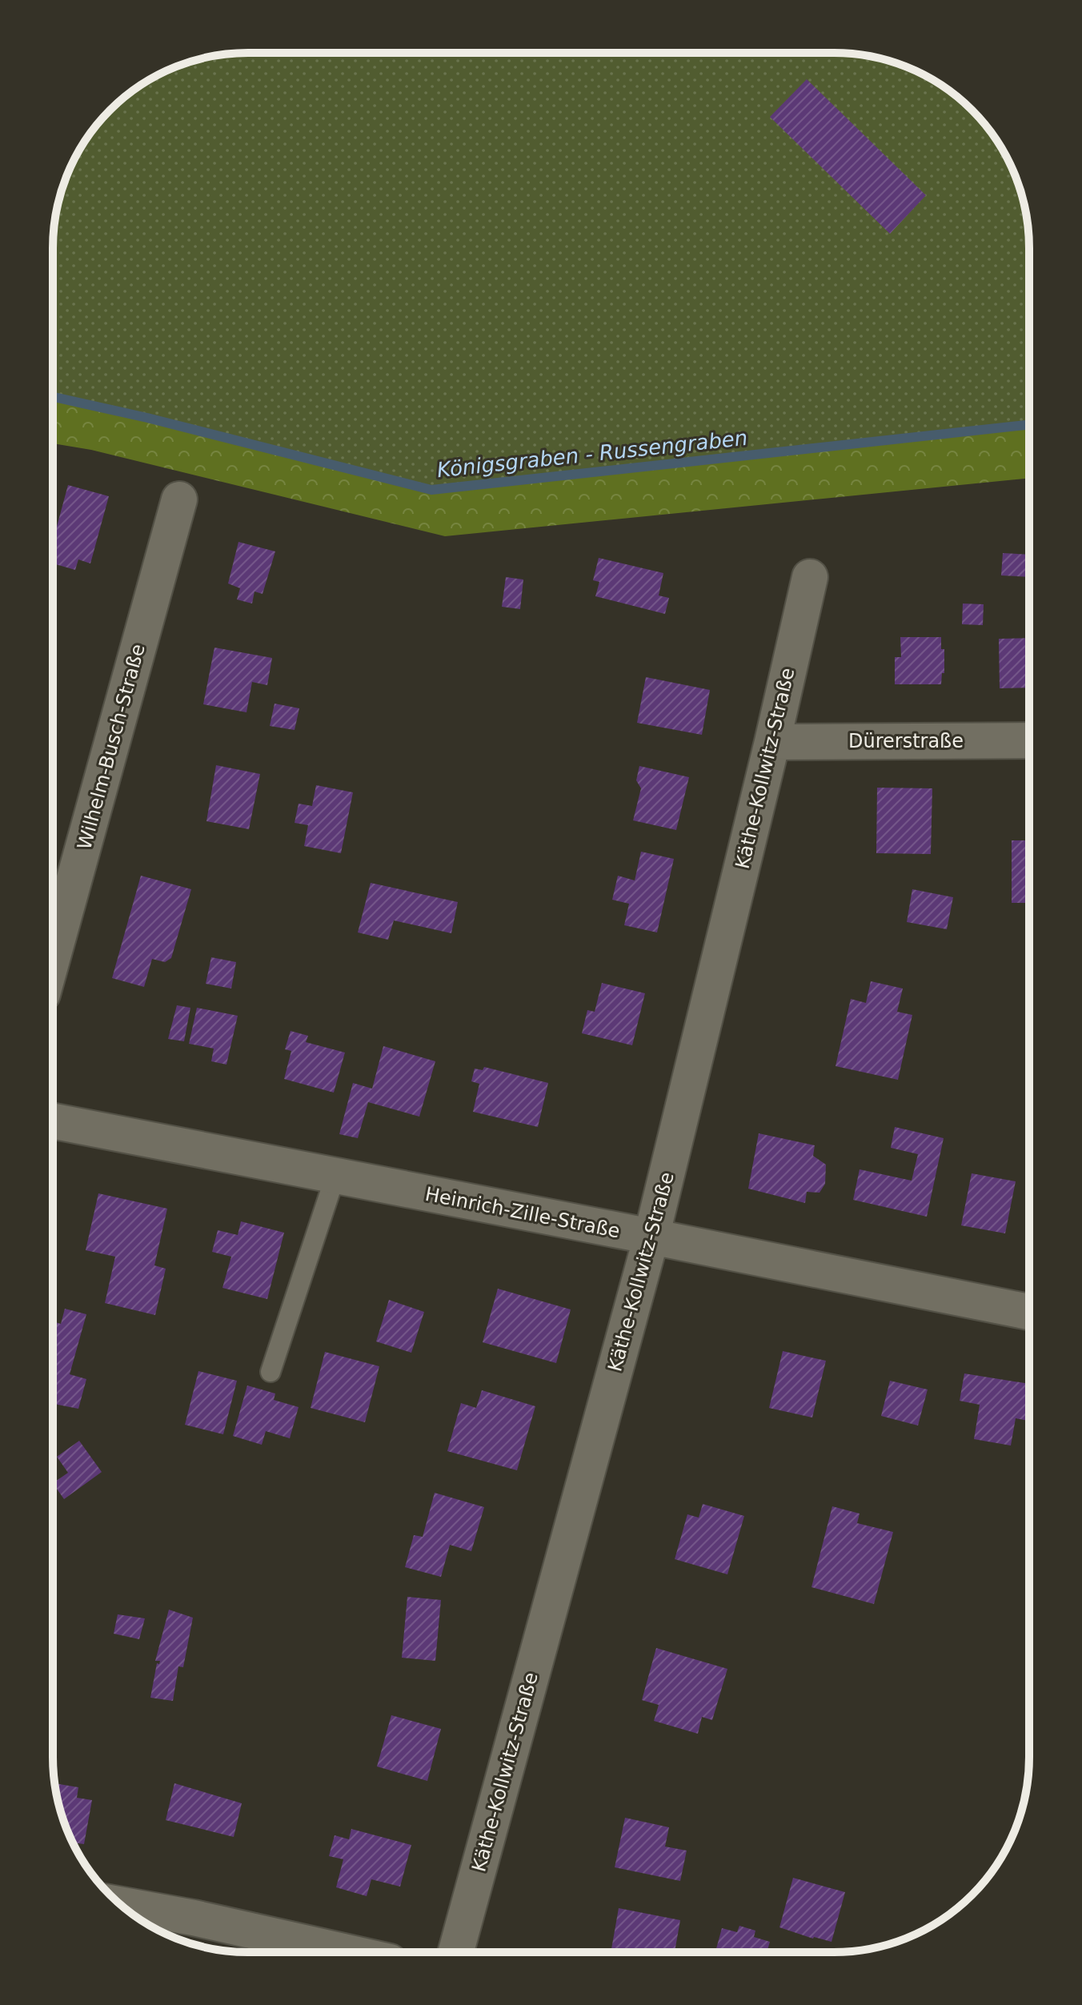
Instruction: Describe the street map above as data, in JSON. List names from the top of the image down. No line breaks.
{"streets":{"street":["Dürerstraße","Wilhelm-Busch-Straße","Käthe-Kollwitz-Straße","Heinrich-Zille-Straße"]},"crossings":[["Dürerstraße","Käthe-Kollwitz-Straße"],["Käthe-Kollwitz-Straße","Heinrich-Zille-Straße"]],"water":["Königsgraben - Russengraben"]}
